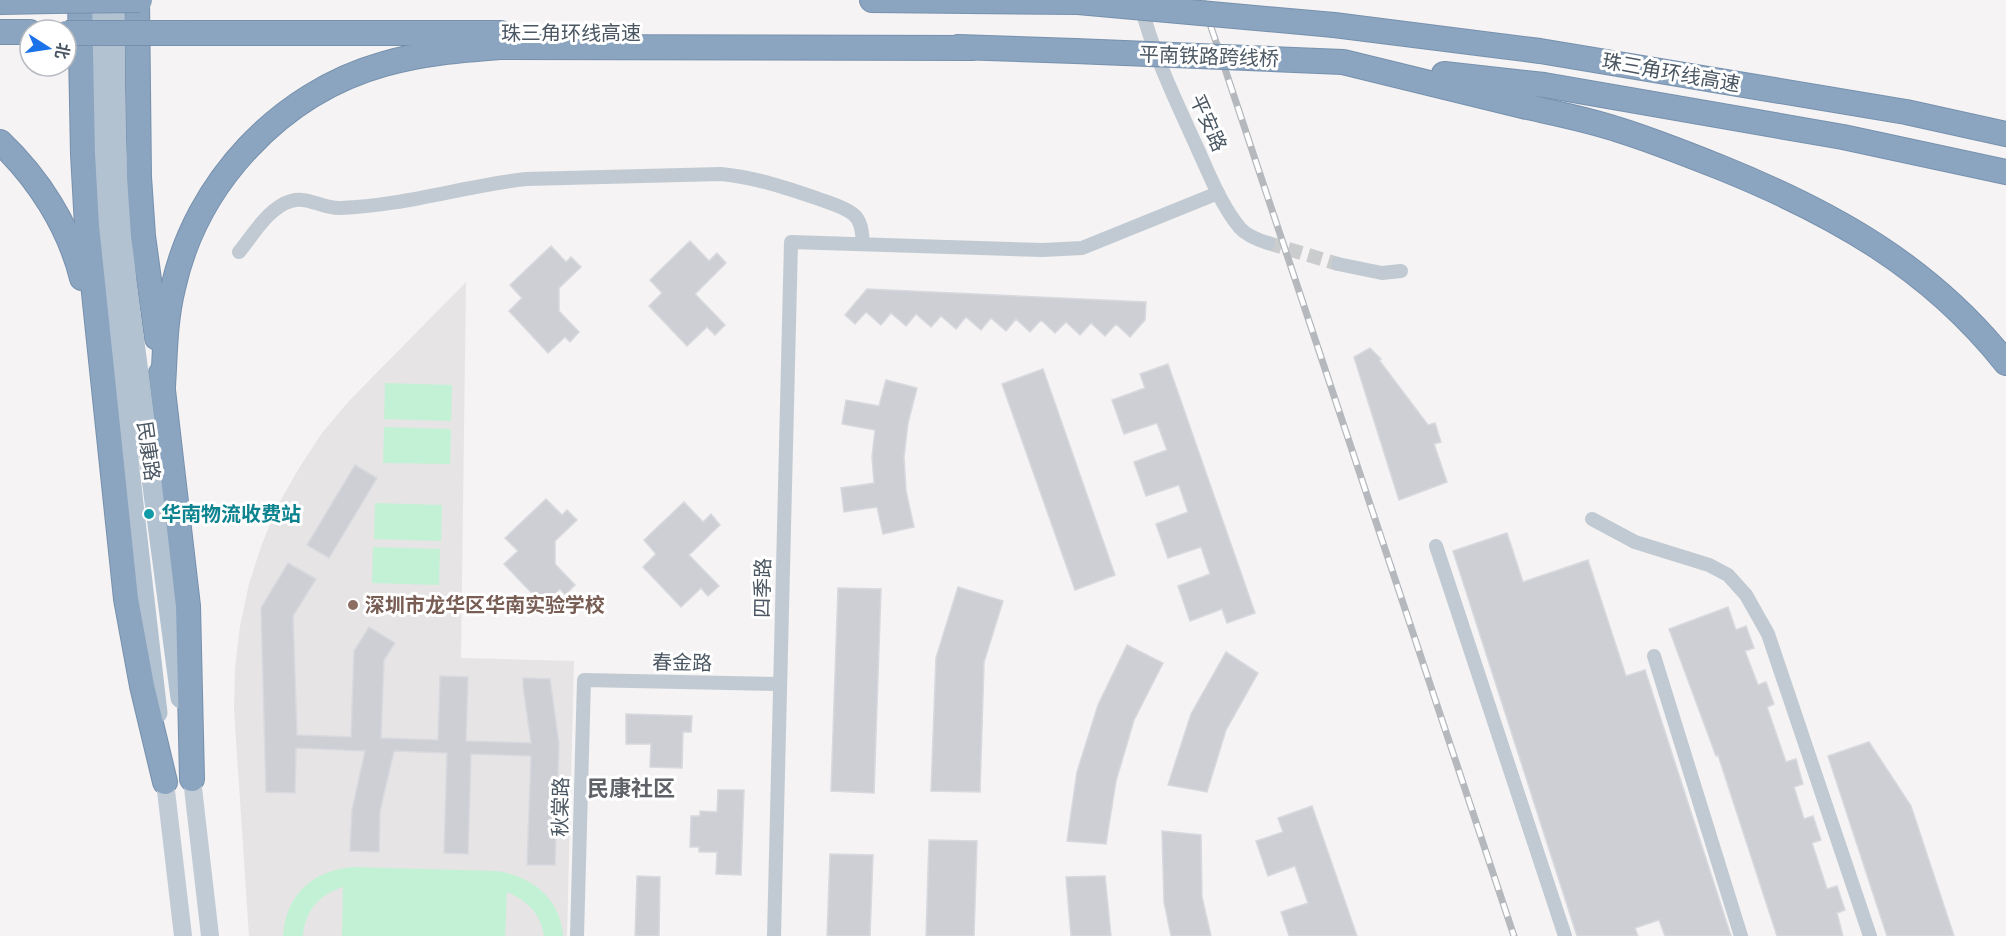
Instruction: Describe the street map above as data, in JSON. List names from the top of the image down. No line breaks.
{"streets":{"highway":["珠三角环线高速","平南铁路跨线桥"],"main road":["民康路"],"street":["平安路","四季路","春金路","秋棠路"]},"crossings":[["珠三角环线高速","平南铁路跨线桥"],["四季路","春金路"],["春金路","秋棠路"]],"districts":["民康社区"],"places":["华南物流收费站","深圳市龙华区华南实验学校"],"north":"right"}
